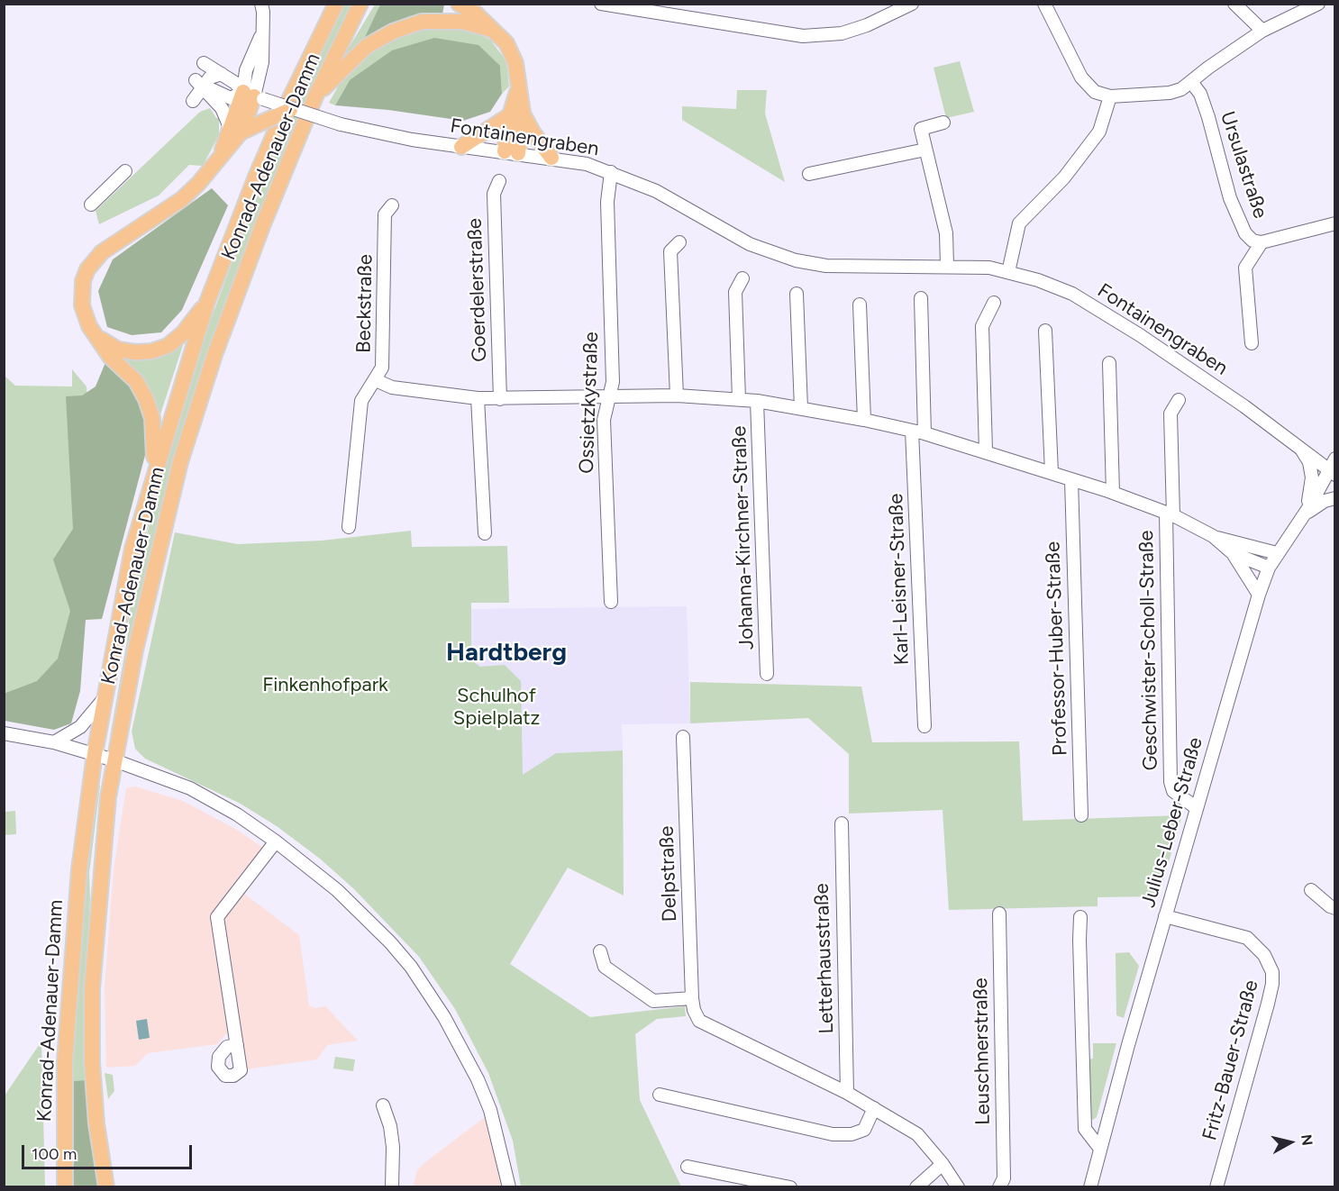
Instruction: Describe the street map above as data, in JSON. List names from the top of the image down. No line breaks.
{"streets":{"main road":["Konrad-Adenauer-Damm"],"street":["Fontainengraben","Ursulastraße","Goerdelerstraße","Beckstraße","Ossietzkystraße","Johanna-Kirchner-Straße","Karl-Leisner-Straße","Professor-Huber-Straße","Geschwister-Scholl-Straße","Julius-Leber-Straße","Delpstraße","Letterhausstraße","Leuschnerstraße","Fritz-Bauer-Straße"]},"crossings":[["Fontainengraben","Ossietzkystraße"],["Fontainengraben","Julius-Leber-Straße"],["Geschwister-Scholl-Straße","Julius-Leber-Straße"],["Julius-Leber-Straße","Fritz-Bauer-Straße"]],"districts":["Hardtberg"],"parks":["Finkenhofpark","Schulhof Spielplatz"],"scale_bar":"100 m","north":"right"}
